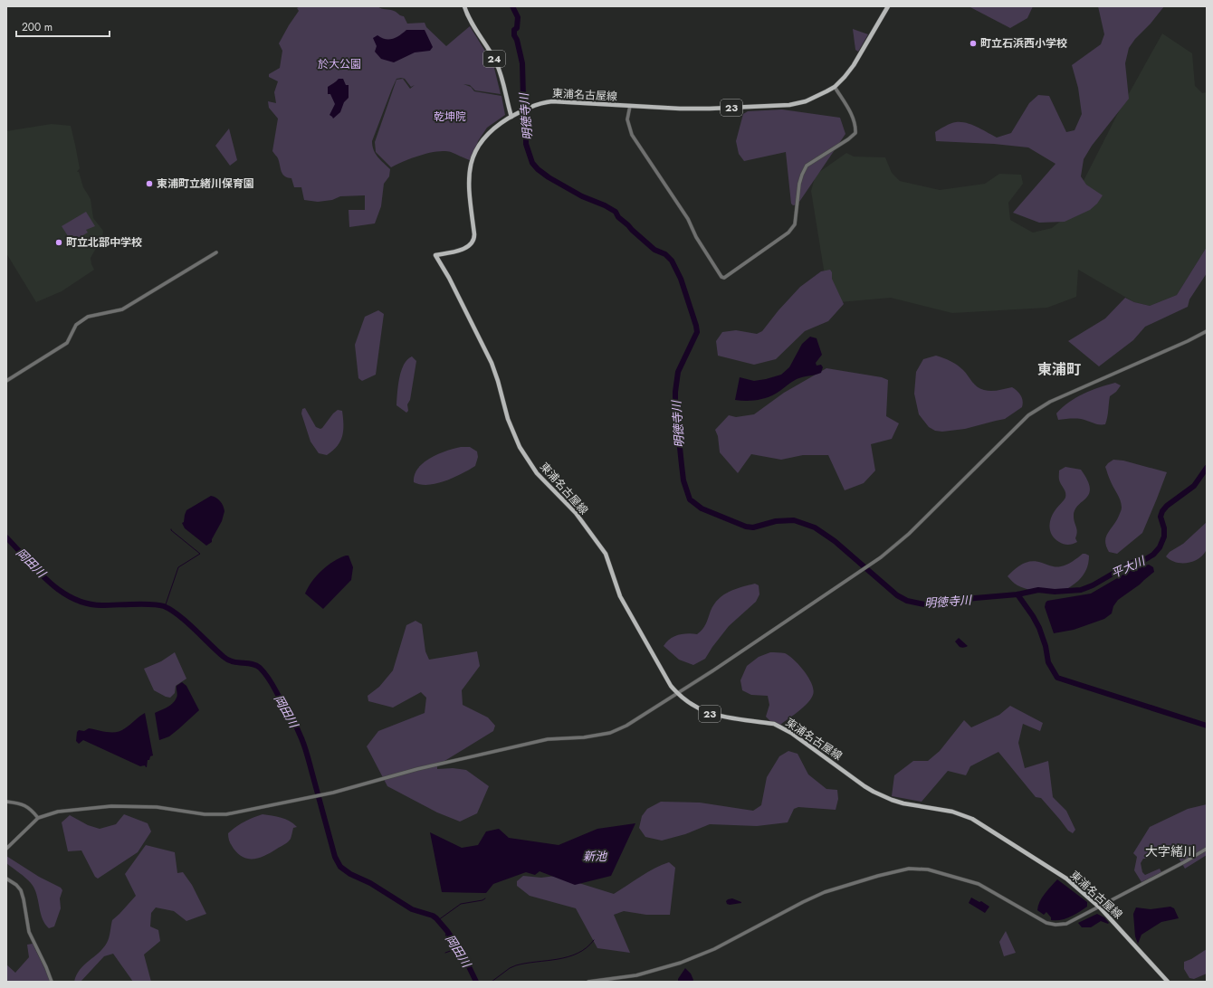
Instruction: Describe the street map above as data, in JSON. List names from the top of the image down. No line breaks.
{"streets":{"main road":["24","東浦名古屋線","23"]},"crossings":[["24","東浦名古屋線"]],"districts":["東浦町","大字緒川"],"water":["明徳寺川","岡田川","平大川","新池"],"parks":["於大公園","乾坤院"],"places":["町立石浜西小学校","東浦町立緒川保育園","町立北部中学校"],"scale_bar":"200 m"}
